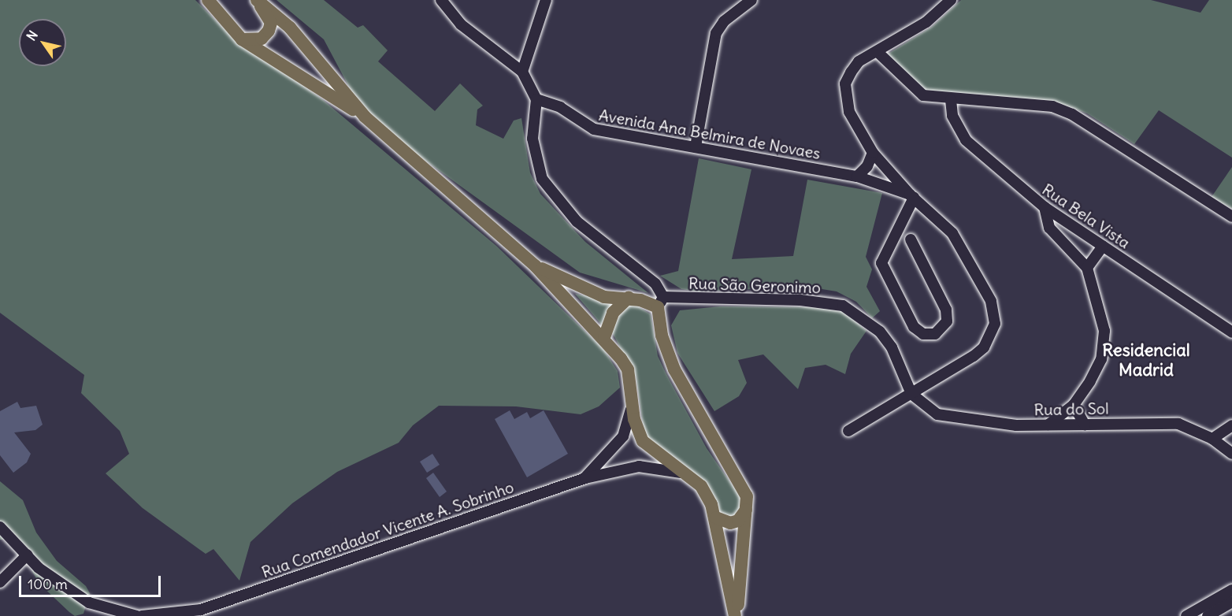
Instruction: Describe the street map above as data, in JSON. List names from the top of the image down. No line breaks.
{"streets":{"street":["Avenida Ana Belmira de Novaes","Rua Bela Vista","Rua São Geronimo","Rua do Sol","Rua Comendador Vicente A. Sobrinho"]},"crossings":[["Rua São Geronimo","Rua do Sol"]],"districts":["Residencial Madrid"],"scale_bar":"100 m","north":"top left"}
